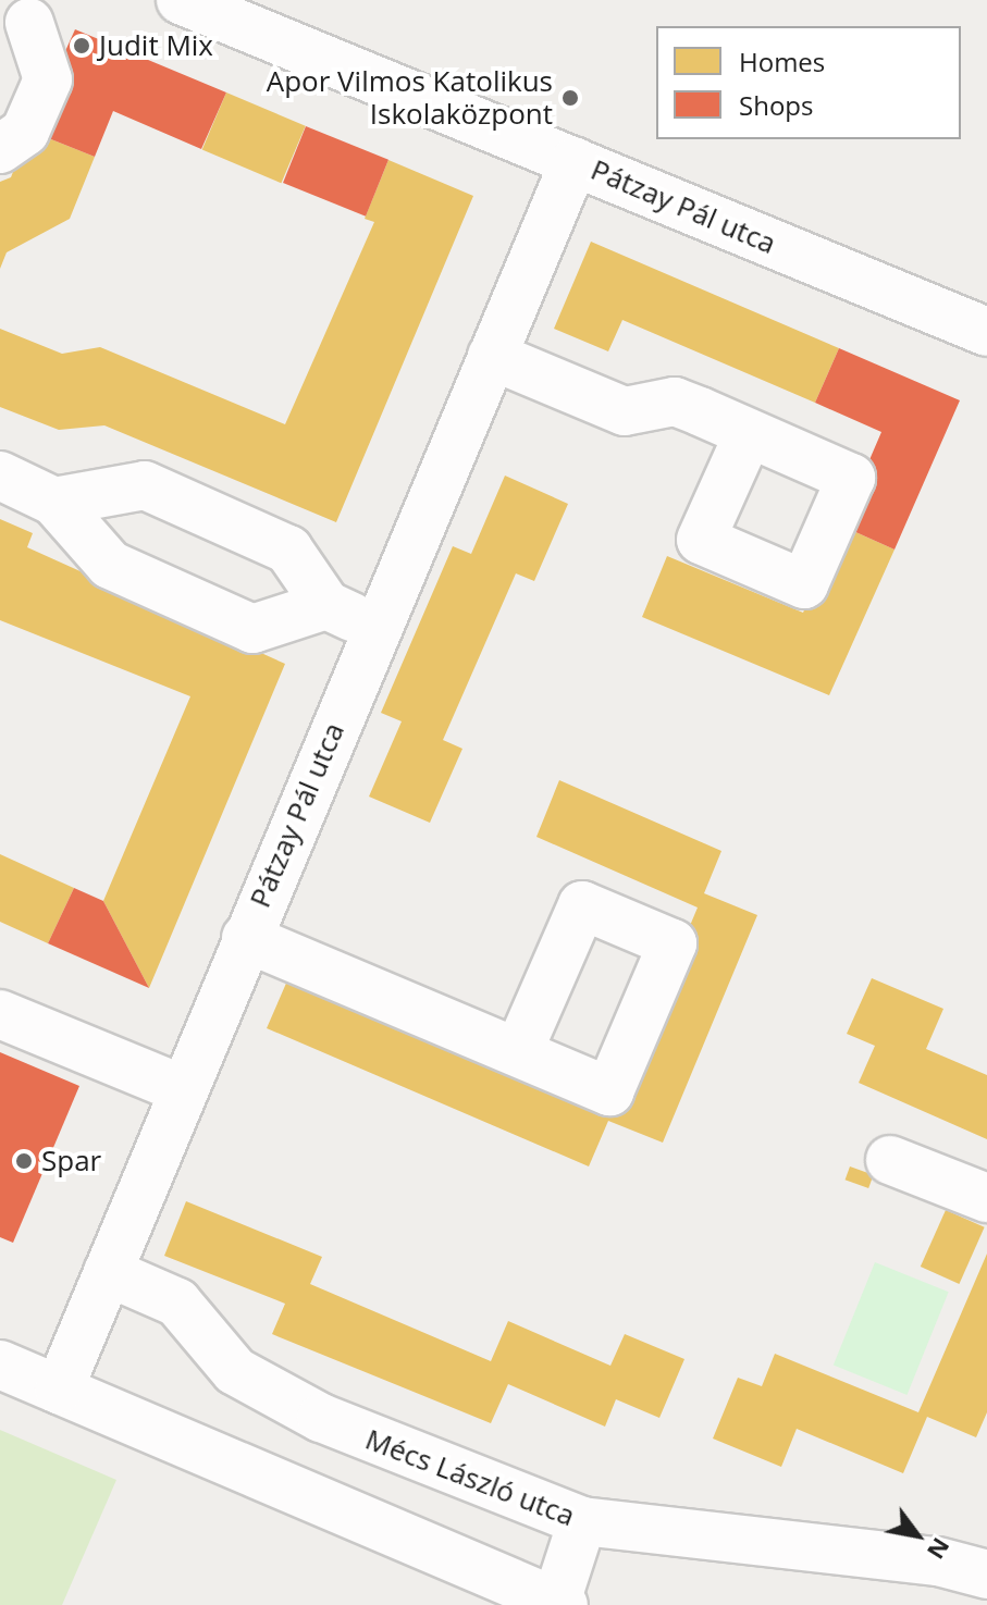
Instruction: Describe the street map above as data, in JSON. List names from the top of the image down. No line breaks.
{"streets":{"street":["Pátzay Pál utca","Mécs László utca"]},"crossings":[["Pátzay Pál utca","Mécs László utca"]],"places":["Judit Mix","Apor Vilmos Katolikus Iskolaközpont","Spar"],"legend":["Homes","Shops"],"north":"bottom right"}
